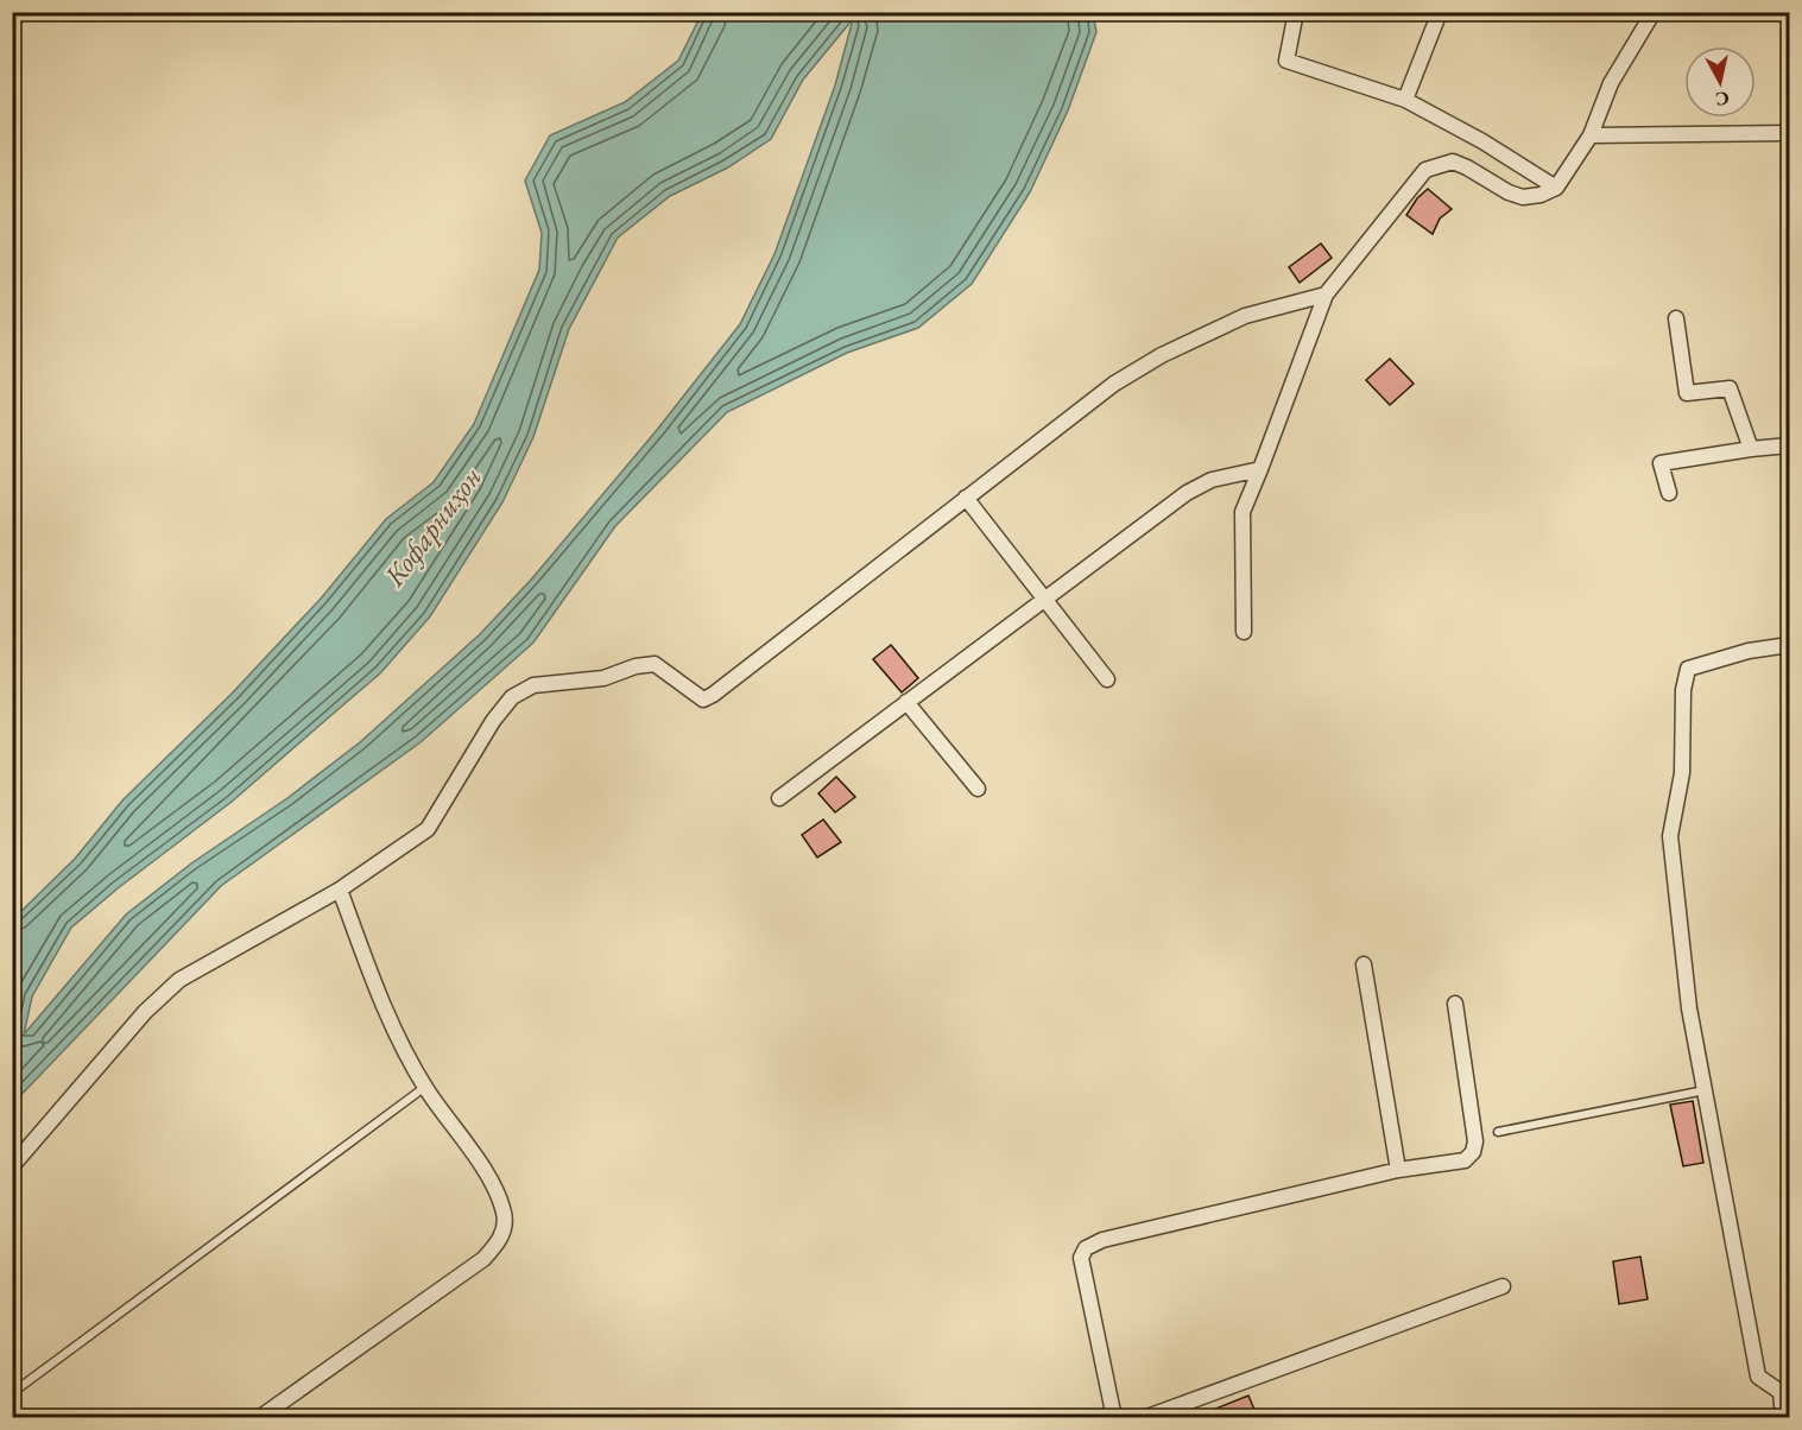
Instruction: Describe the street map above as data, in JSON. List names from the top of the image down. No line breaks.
{"water":["Кофарниҳон"],"north":"bottom"}
